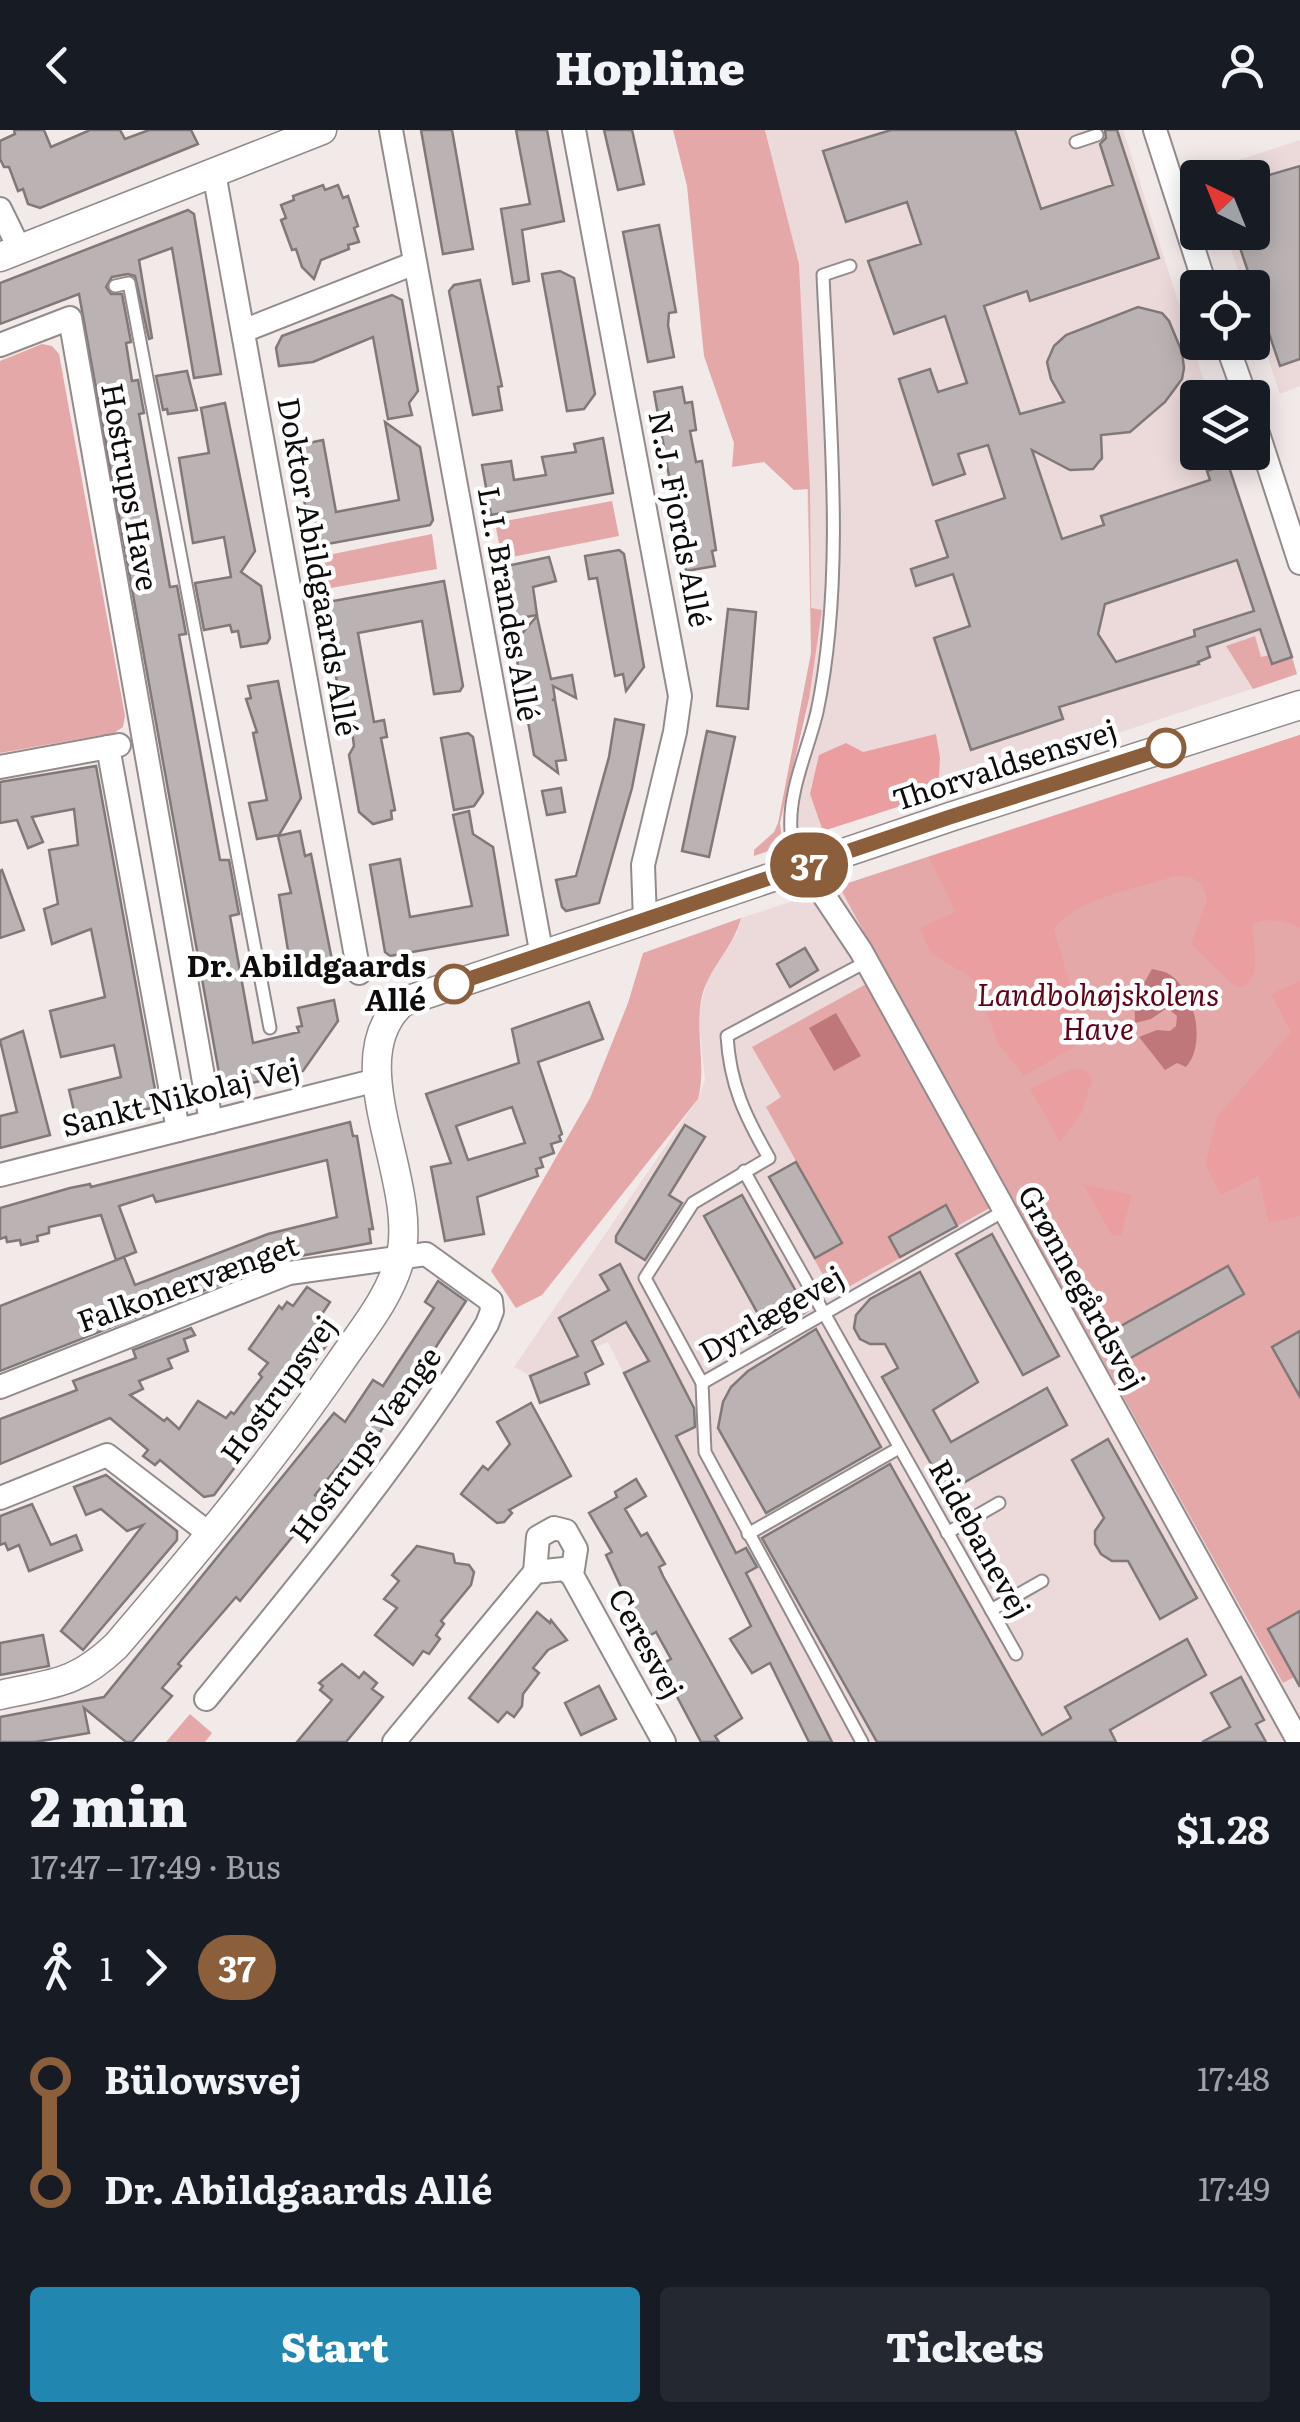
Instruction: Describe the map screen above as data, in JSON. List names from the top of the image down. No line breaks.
{"streets":{"street":["Hostrups Have","N.J. Fjords Allé","Doktor Abildgaards Allé","L.I. Brandes Allé","Thorvaldsensvej","Sankt Nikolaj Vej","Falkonervænget","Grønnegårdsvej","Hostrupsvej","Hostrups Vænge","Ceresvej"],"lane":["Dyrlægevej","Ridebanevej"]},"crossings":[["Hostrups Have","Sankt Nikolaj Vej"],["N.J. Fjords Allé","Thorvaldsensvej"],["L.I. Brandes Allé","Thorvaldsensvej"],["Thorvaldsensvej","Grønnegårdsvej"],["Thorvaldsensvej","Hostrupsvej"],["Sankt Nikolaj Vej","Hostrupsvej"],["Falkonervænget","Hostrupsvej"],["Falkonervænget","Hostrups Vænge"],["Grønnegårdsvej","Dyrlægevej"],["Dyrlægevej","Ridebanevej"],["Hostrupsvej","Hostrups Vænge"]],"parks":["Landbohøjskolens Have"],"places":["Dr. Abildgaards Allé"],"lines":["bus line 37"],"north":"top left","page":{"header":"Hopline","on_map":"37","heading":["2 min","17:47 – 17:49 · Bus","$1.28"],"legs":["1","37"],"list":[{"name":"Bülowsvej","value":"17:48"},{"name":"Dr. Abildgaards Allé","value":"17:49"}],"buttons":["Start","Tickets"]}}
